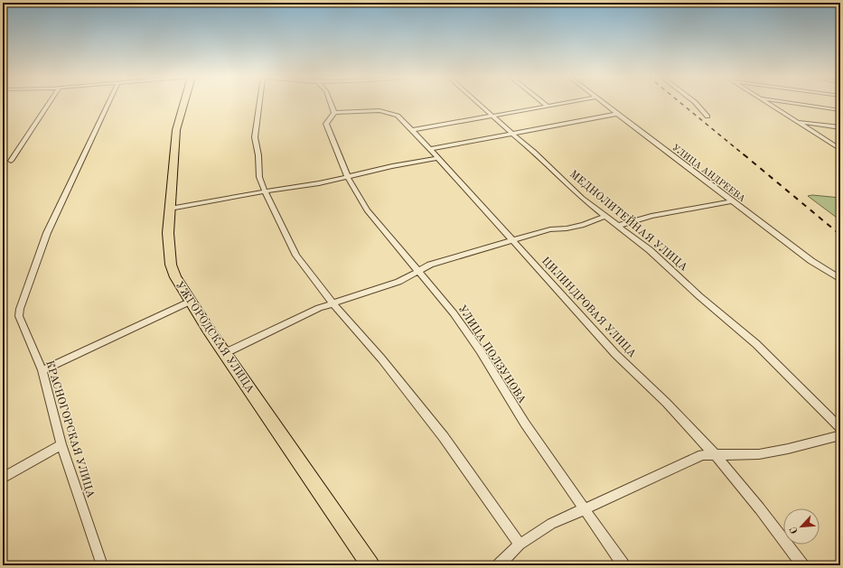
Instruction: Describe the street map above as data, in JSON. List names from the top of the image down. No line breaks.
{"streets":{"main road":["УЖГОРОДСКАЯ УЛИЦА"],"street":["УЛИЦА АНДРЕЕВА","МЕДНОЛИТЕЙНАЯ УЛИЦА","ЦИЛИНДРОВАЯ УЛИЦА","УЛИЦА ПОЛЗУНОВА","КРАСНОГОРСКАЯ УЛИЦА"]},"crossings":[["ЦИЛИНДРОВАЯ УЛИЦА","УЛИЦА ПОЛЗУНОВА"]],"north":"bottom left"}
